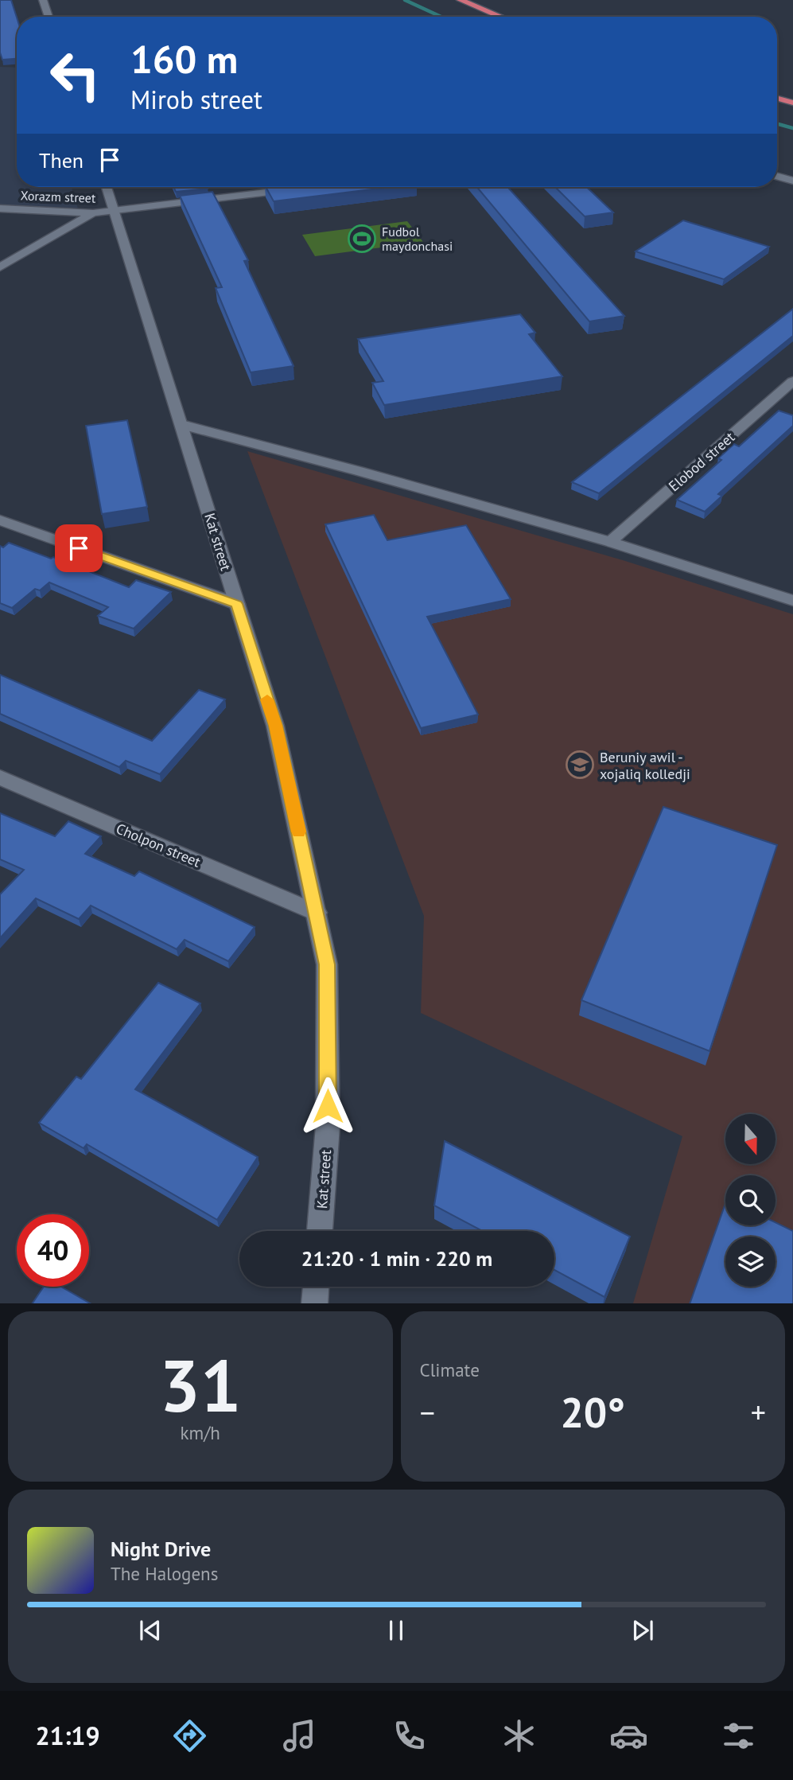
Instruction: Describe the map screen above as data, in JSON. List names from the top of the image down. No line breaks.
{"streets":{"street":["Xorazm street","Elobod street","Kat street","Cholpon street"]},"crossings":[["Xorazm street","Kat street"],["Kat street","Cholpon street"]],"places":{"sports":["Fudbol maydonchasi"],"school or university":["Beruniy awil - xojaliq kolledji"]},"north":"bottom","page":{"turn":["160 m","Mirob street"],"then":"Then","limit":"40","trip":"21:20 · 1 min · 220 m","tile":[["31","km/h"],"Climate"],"heat":["−","20°","+"],"song":["Night Drive","The Halogens"],"tabs":"21:19"}}
